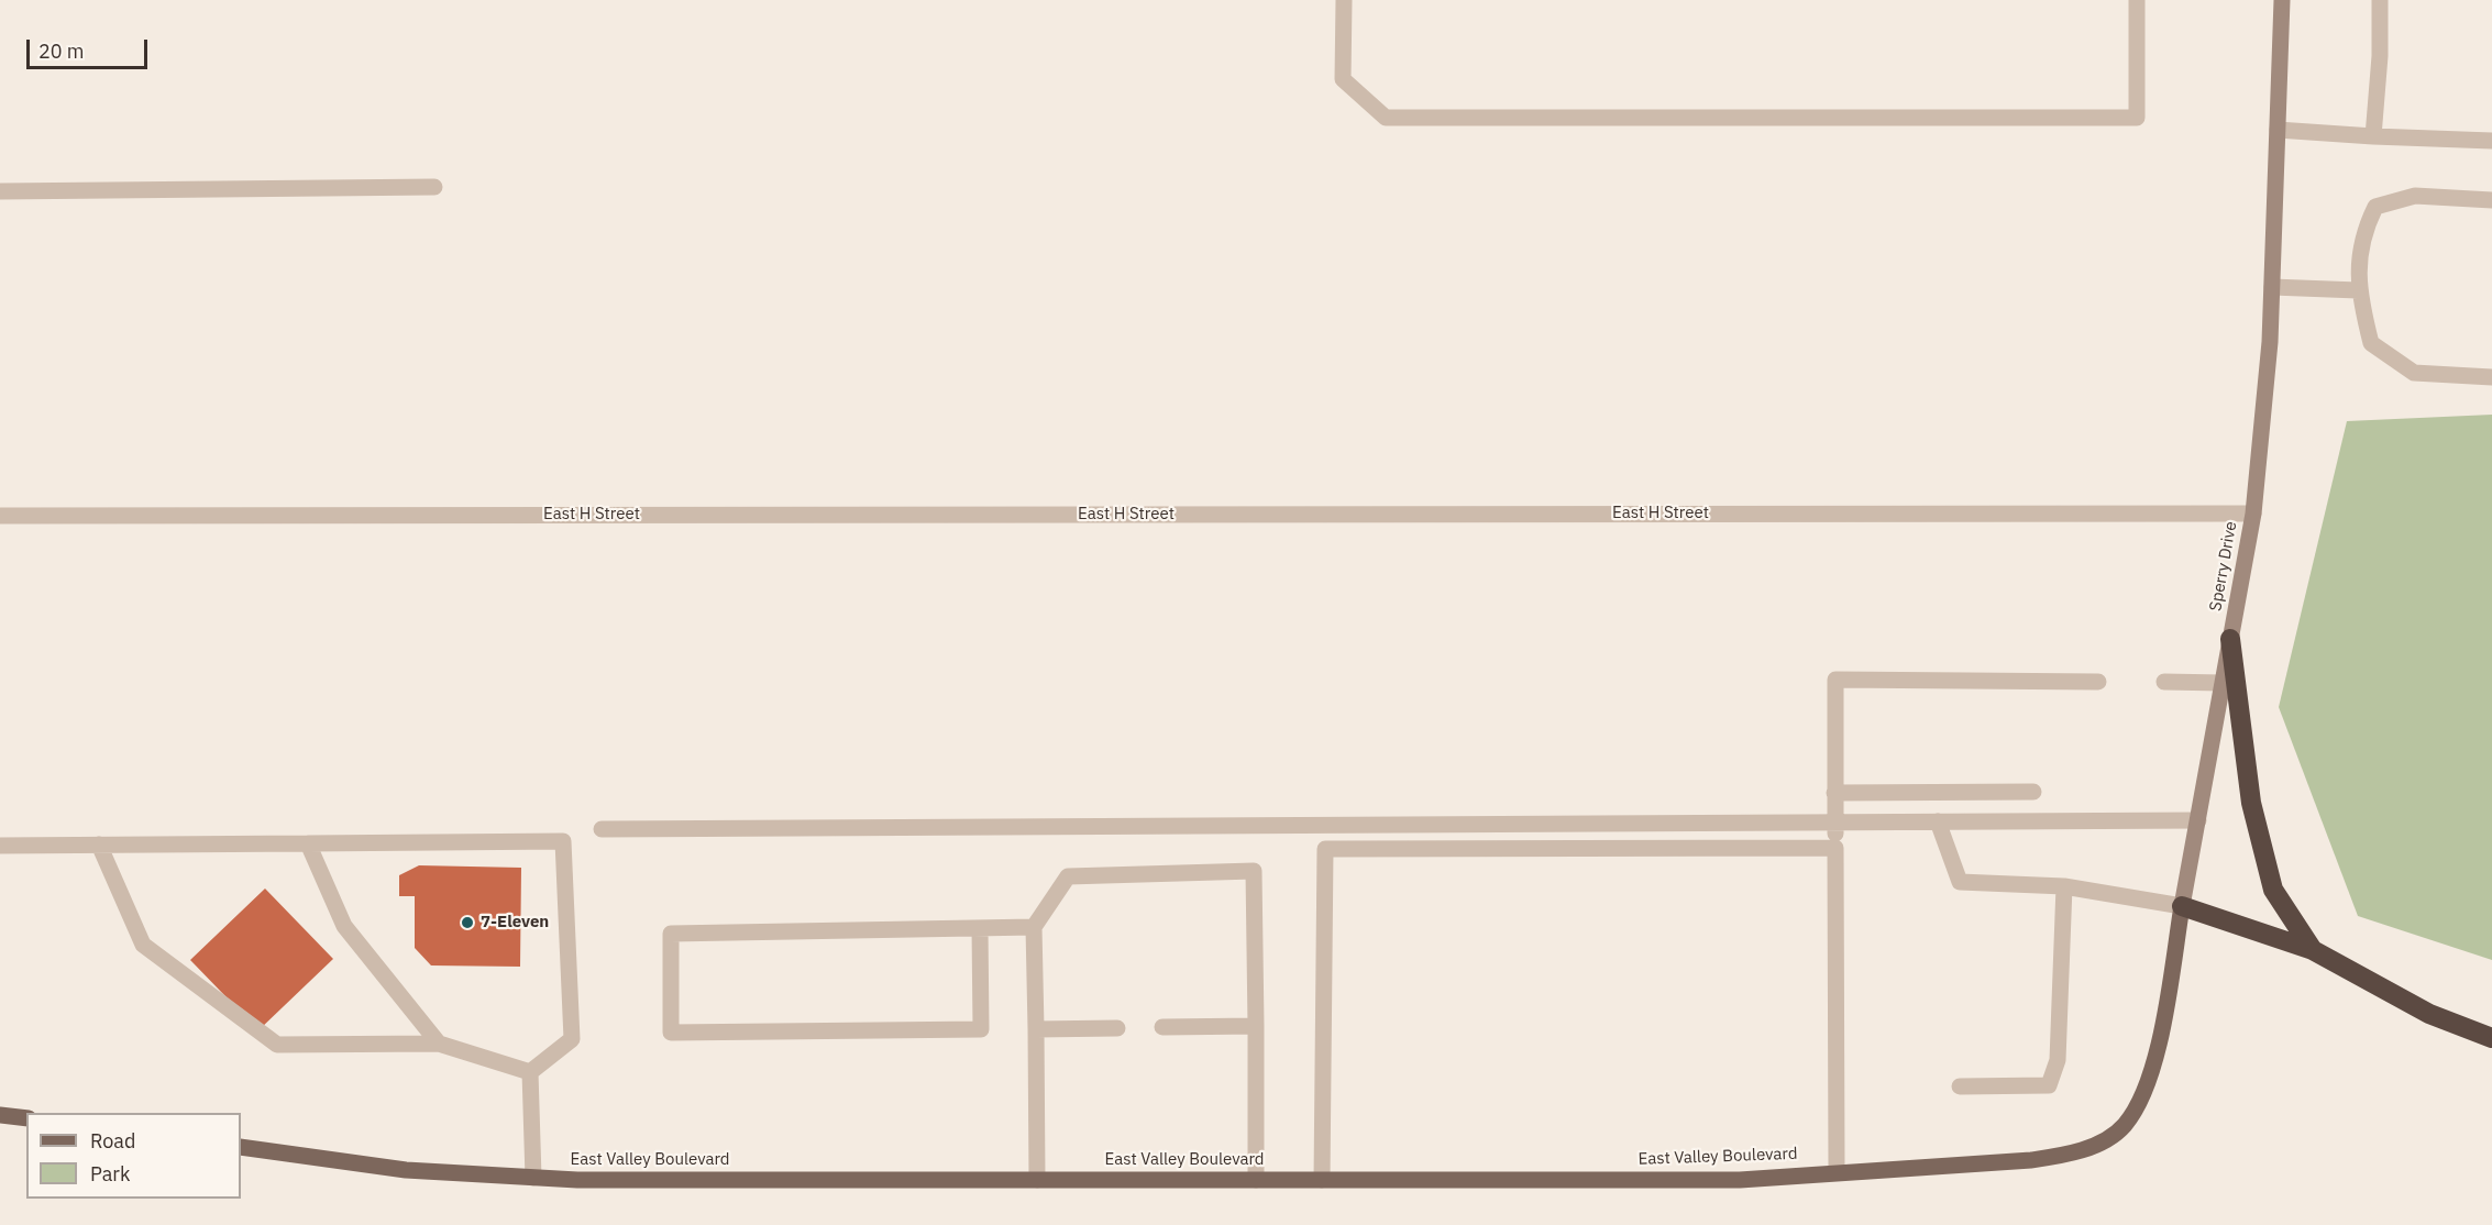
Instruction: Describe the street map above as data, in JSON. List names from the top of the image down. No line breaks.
{"streets":{"main road":["Sperry Drive","East Valley Boulevard"],"street":["East H Street"]},"crossings":[["East H Street","Sperry Drive"],["Sperry Drive","East Valley Boulevard"]],"places":["7-Eleven"],"legend":["Road","Park"],"scale_bar":"20 m"}
